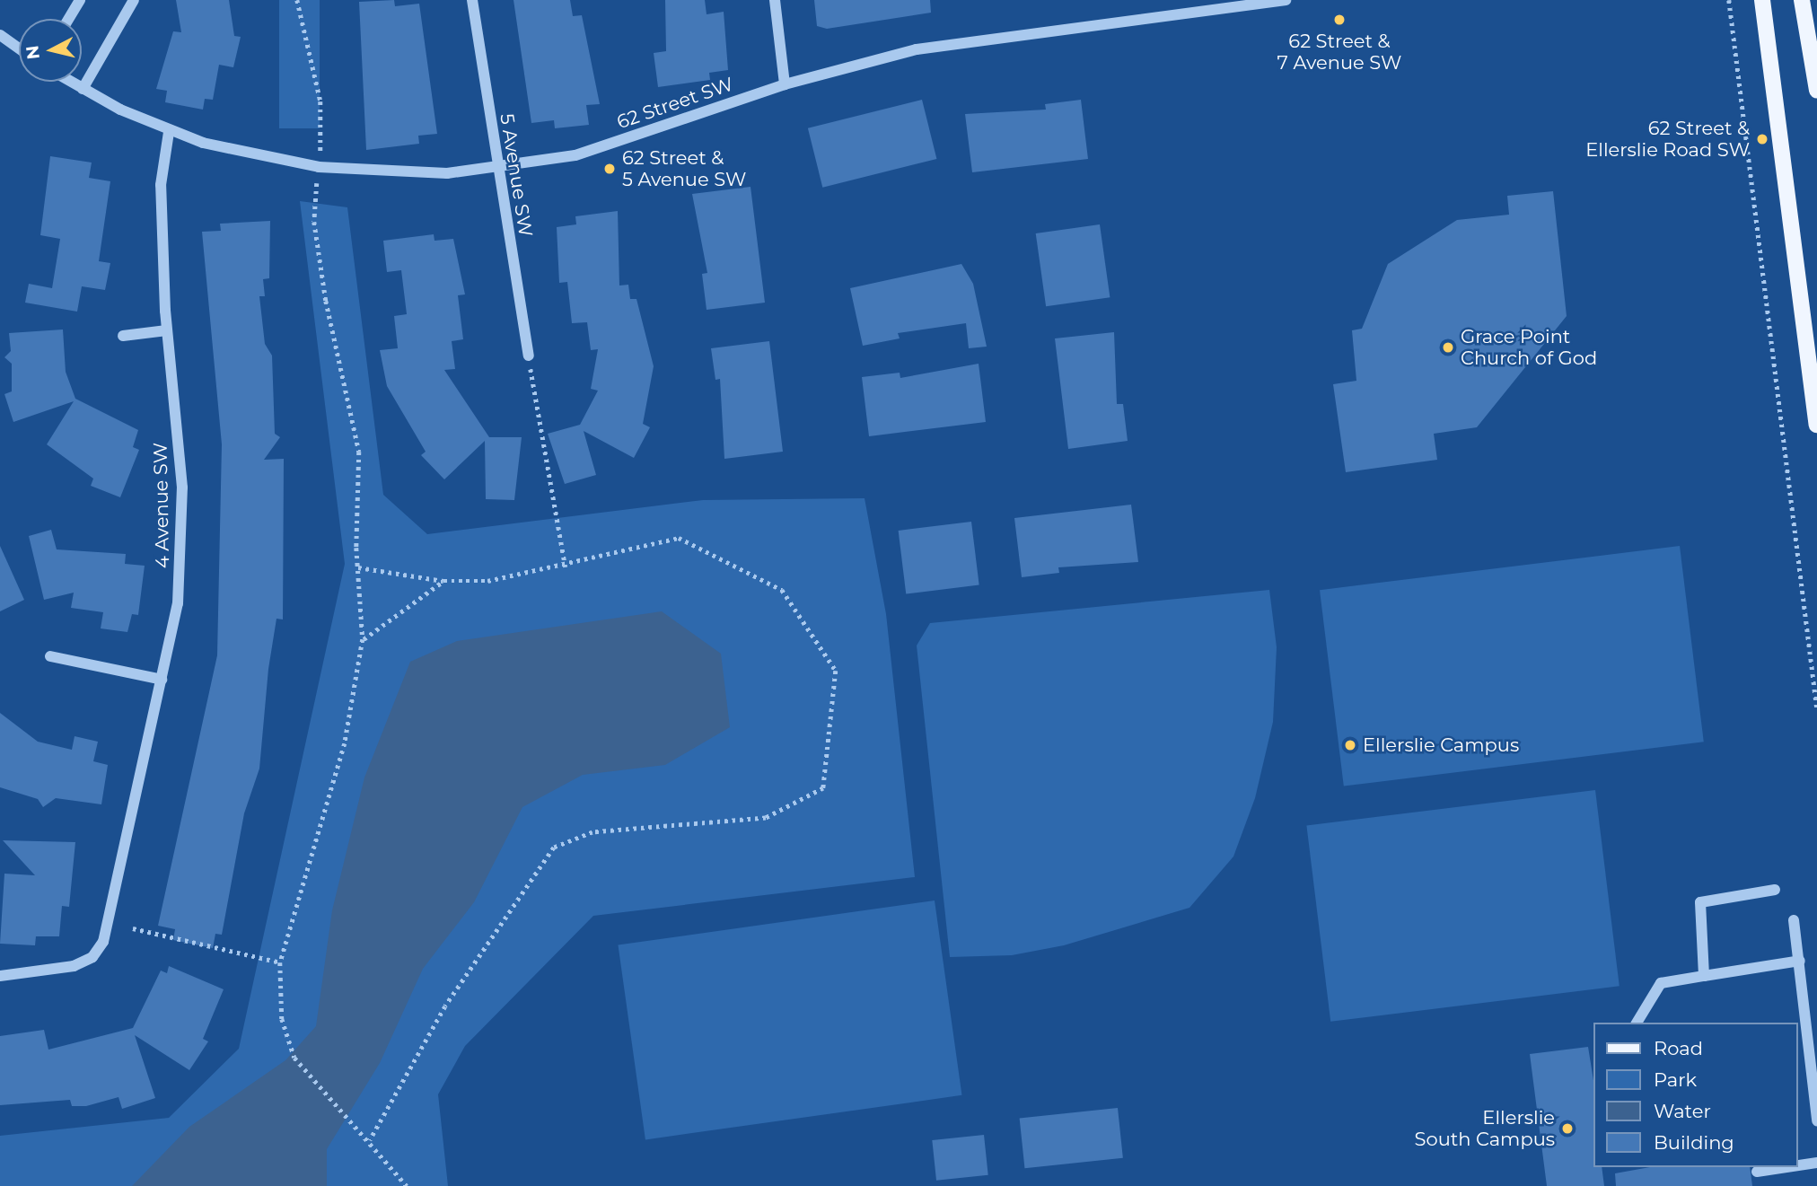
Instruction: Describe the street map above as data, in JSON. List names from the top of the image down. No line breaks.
{"streets":{"street":["62 Street SW","5 Avenue SW","4 Avenue SW"]},"crossings":[["62 Street SW","5 Avenue SW"],["62 Street SW","4 Avenue SW"]],"places":["62 Street & 7 Avenue SW","62 Street & Ellerslie Road SW","62 Street & 5 Avenue SW","Grace Point Church of God","Ellerslie Campus","Ellerslie South Campus"],"legend":["Road","Park","Water","Building"],"north":"left"}
